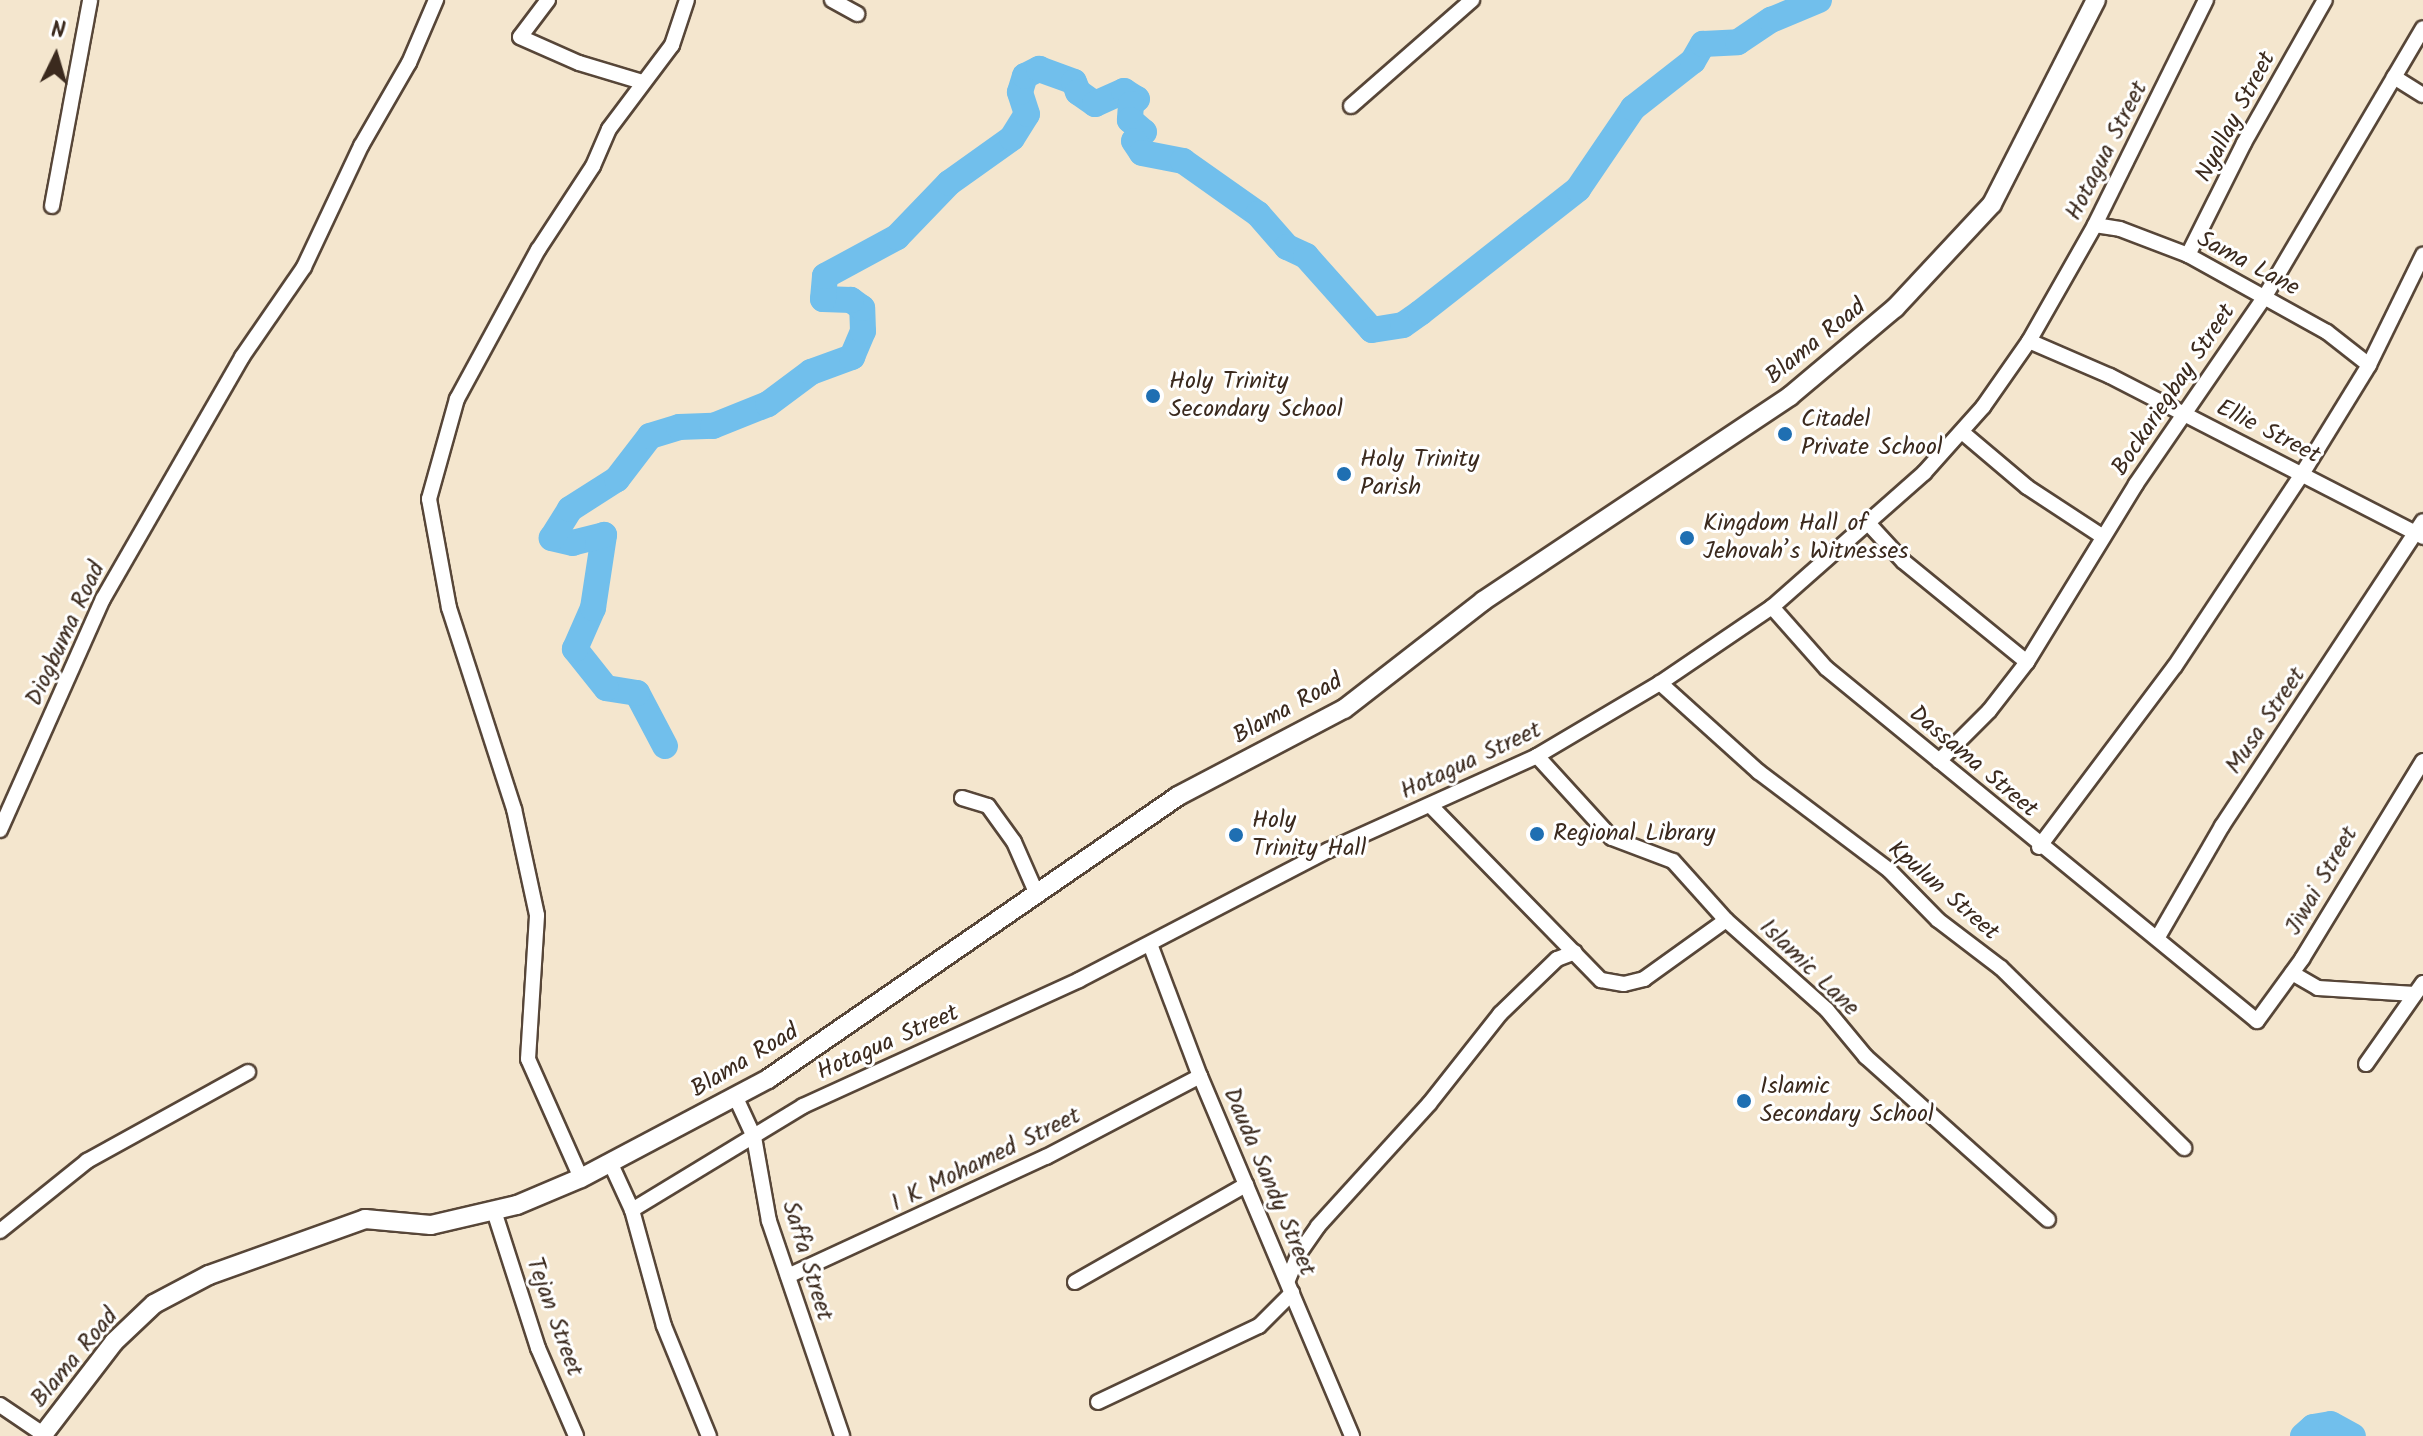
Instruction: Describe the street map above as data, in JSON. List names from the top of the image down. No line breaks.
{"streets":{"street":["Nyallay Street","Hotagua Street","Sama Lane","Blama Road","Bockariegbay Street","Ellie Street","Diogbuma Road","Musa Street","Dassama Street","Jiwai Street","Kpulun Street","Islamic Lane","I K Mohamed Street","Dauda Sandy Street","Saffa Street","Tejan Street"]},"crossings":[["Nyallay Street","Sama Lane"],["Hotagua Street","Sama Lane"],["Hotagua Street","Ellie Street"],["Hotagua Street","Dassama Street"],["Hotagua Street","Kpulun Street"],["Hotagua Street","Islamic Lane"],["Hotagua Street","Dauda Sandy Street"],["Hotagua Street","Saffa Street"],["Sama Lane","Bockariegbay Street"],["Blama Road","Saffa Street"],["Blama Road","Tejan Street"],["Bockariegbay Street","Ellie Street"],["Bockariegbay Street","Dassama Street"],["Ellie Street","Musa Street"],["Musa Street","Dassama Street"],["Dassama Street","Jiwai Street"],["I K Mohamed Street","Dauda Sandy Street"],["I K Mohamed Street","Saffa Street"]],"places":["Holy Trinity Secondary School","Citadel Private School","Holy Trinity Parish","Kingdom Hall of Jehovah’s Witnesses","Regional Library","Holy Trinity Hall","Islamic Secondary School"],"north":"top"}
